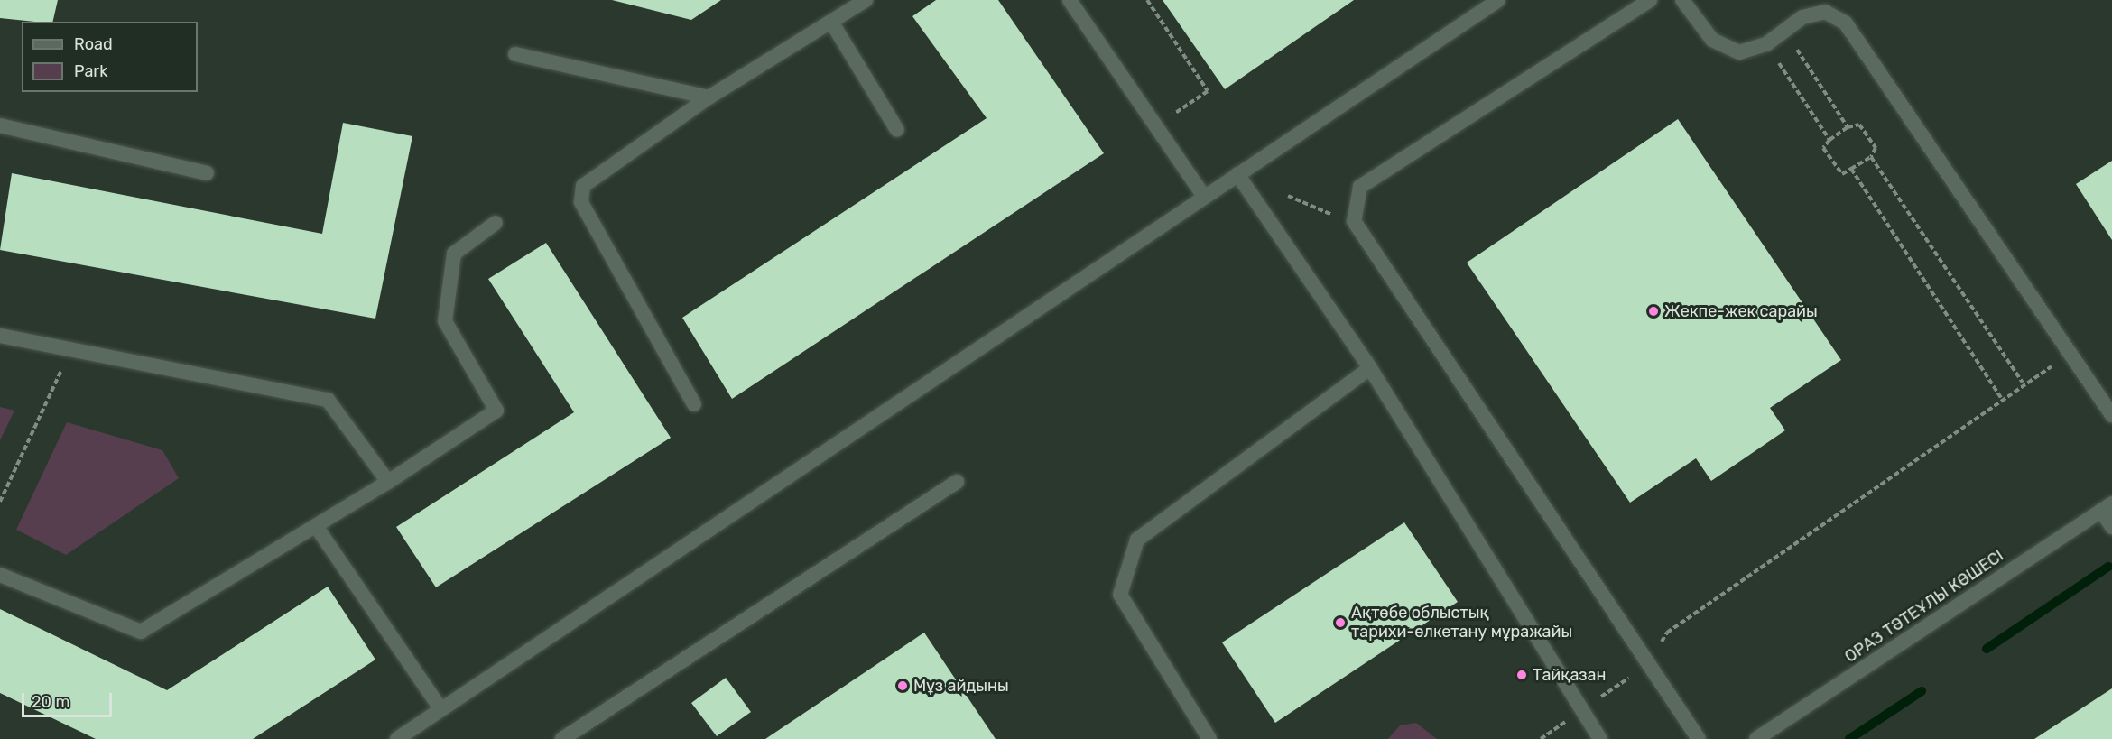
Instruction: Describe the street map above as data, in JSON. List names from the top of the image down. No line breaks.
{"streets":{"street":["ОРАЗ ТӘТЕҰЛЫ КӨШЕСІ"]},"places":["Жекпе-жек сарайы","Ақтөбе облыстық тарихи-өлкетану мұражайы","Тайқазан","Мұз айдыны"],"legend":["Road","Park"],"scale_bar":"20 m"}
